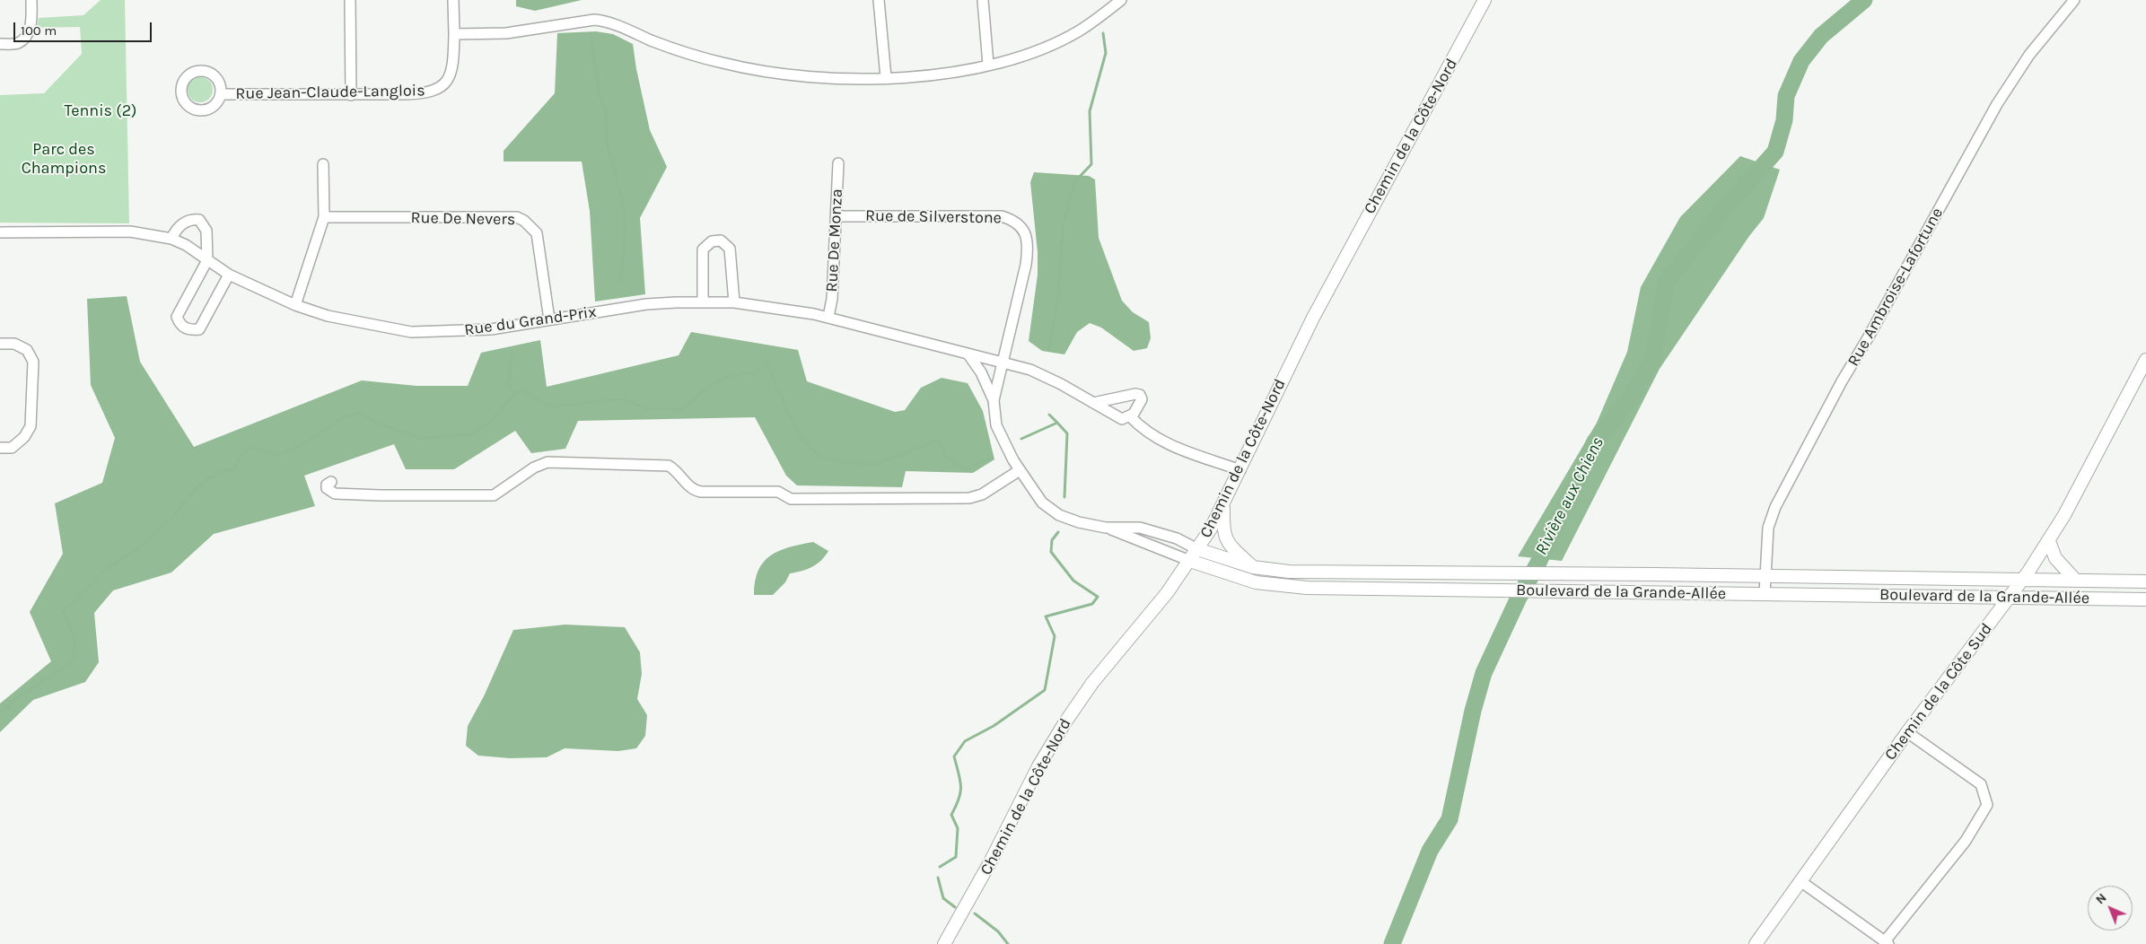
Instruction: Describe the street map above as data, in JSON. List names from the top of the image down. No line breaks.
{"streets":{"street":["Rue Jean-Claude-Langlois","Chemin de la Côte-Nord","Rue de Silverstone","Rue De Nevers","Rue De Monza","Rue Ambroise-Lafortune","Rue du Grand-Prix","Boulevard de la Grande-Allée","Chemin de la Côte Sud"]},"crossings":[["Chemin de la Côte-Nord","Boulevard de la Grande-Allée"],["Rue de Silverstone","Rue De Monza"],["Rue de Silverstone","Rue du Grand-Prix"],["Rue de Silverstone","Boulevard de la Grande-Allée"],["Rue De Nevers","Rue du Grand-Prix"],["Rue De Monza","Rue du Grand-Prix"],["Rue Ambroise-Lafortune","Boulevard de la Grande-Allée"],["Rue du Grand-Prix","Boulevard de la Grande-Allée"],["Boulevard de la Grande-Allée","Chemin de la Côte Sud"]],"water":["Rivière aux Chiens"],"parks":["Tennis (2)","Parc des Champions"],"scale_bar":"100 m","north":"top left"}
